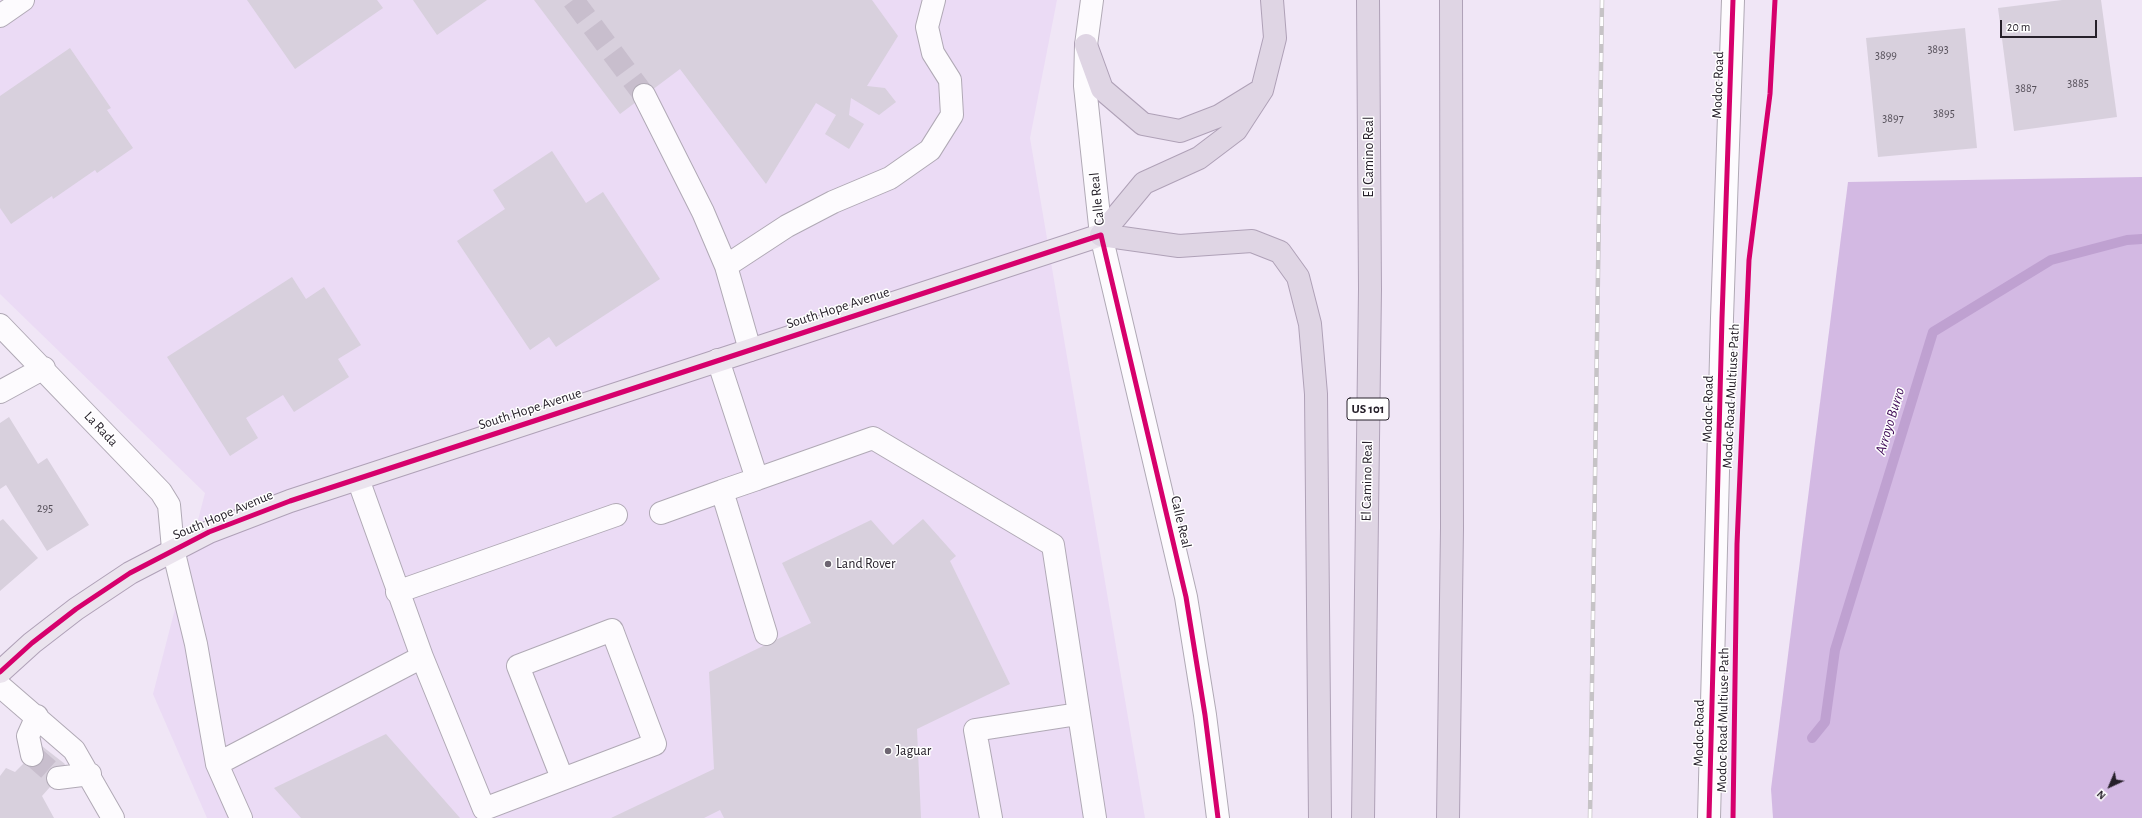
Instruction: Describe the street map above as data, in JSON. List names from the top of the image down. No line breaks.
{"streets":{"highway":["El Camino Real","US 101"],"main road":["South Hope Avenue"],"street":["Modoc Road","Calle Real","La Rada"],"cycle path":["Modoc Road Multiuse Path"]},"crossings":[["Calle Real","South Hope Avenue"],["South Hope Avenue","La Rada"]],"water":["Arroyo Burro"],"places":["Land Rover","Jaguar"],"house_numbers":["3893","3899","3885","3887","3895","3897","295"],"scale_bar":"20 m","north":"bottom left"}
